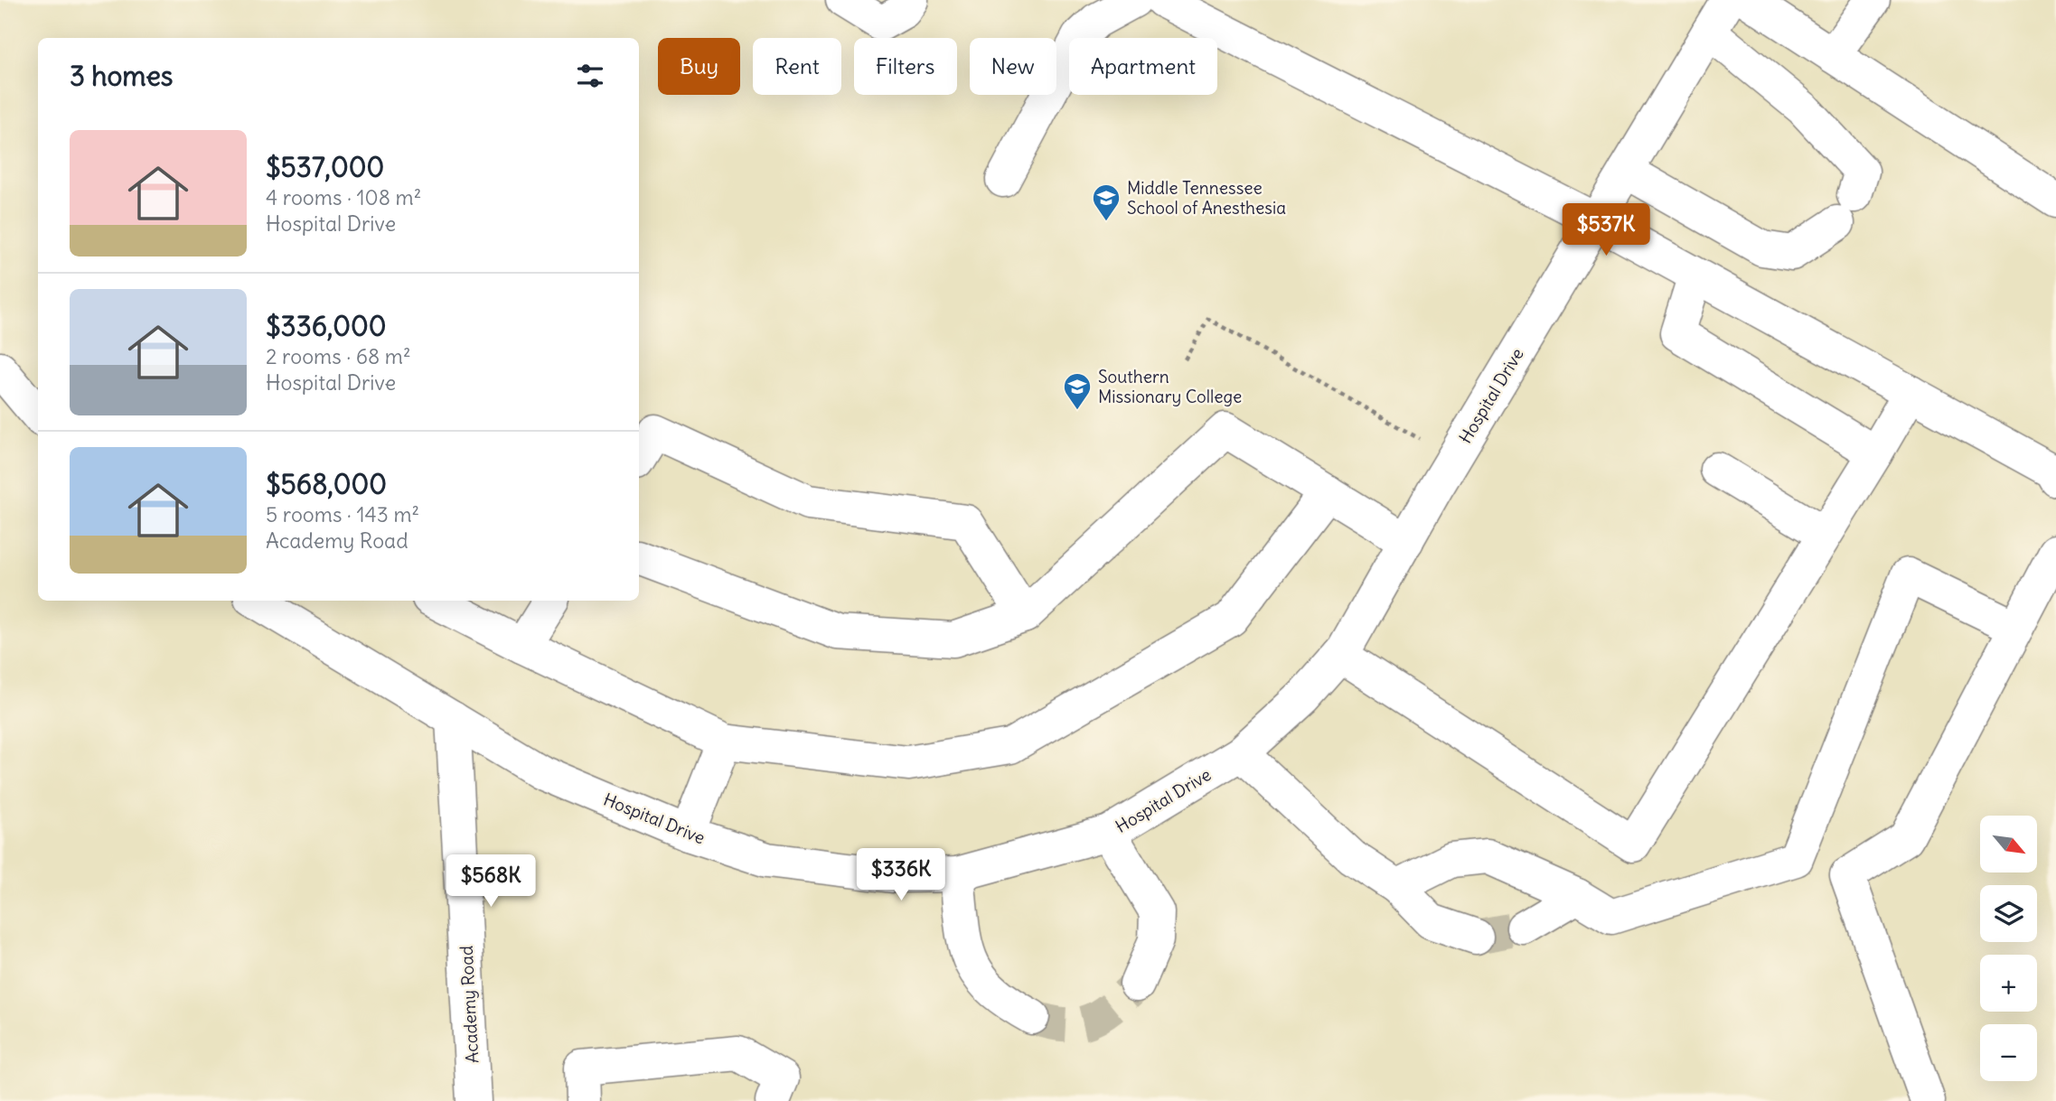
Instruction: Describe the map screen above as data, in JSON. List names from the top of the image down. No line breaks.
{"streets":{"street":["Hospital Drive","Academy Road"]},"crossings":[["Hospital Drive","Academy Road"]],"places":{"school or university":["Middle Tennessee School of Anesthesia","Southern Missionary College"]},"north":"bottom right","page":{"chip":["Buy","Rent","Filters","New","Apartment"],"heading":"3 homes","list":[{"name":"$537,000","note":"4 rooms · 108 m² · Hospital Drive"},{"name":"$336,000","note":"2 rooms · 68 m² · Hospital Drive"},{"name":"$568,000","note":"5 rooms · 143 m² · Academy Road"}],"price":["$537K","$336K","$568K"],"map_buttons":["+","−"]}}
